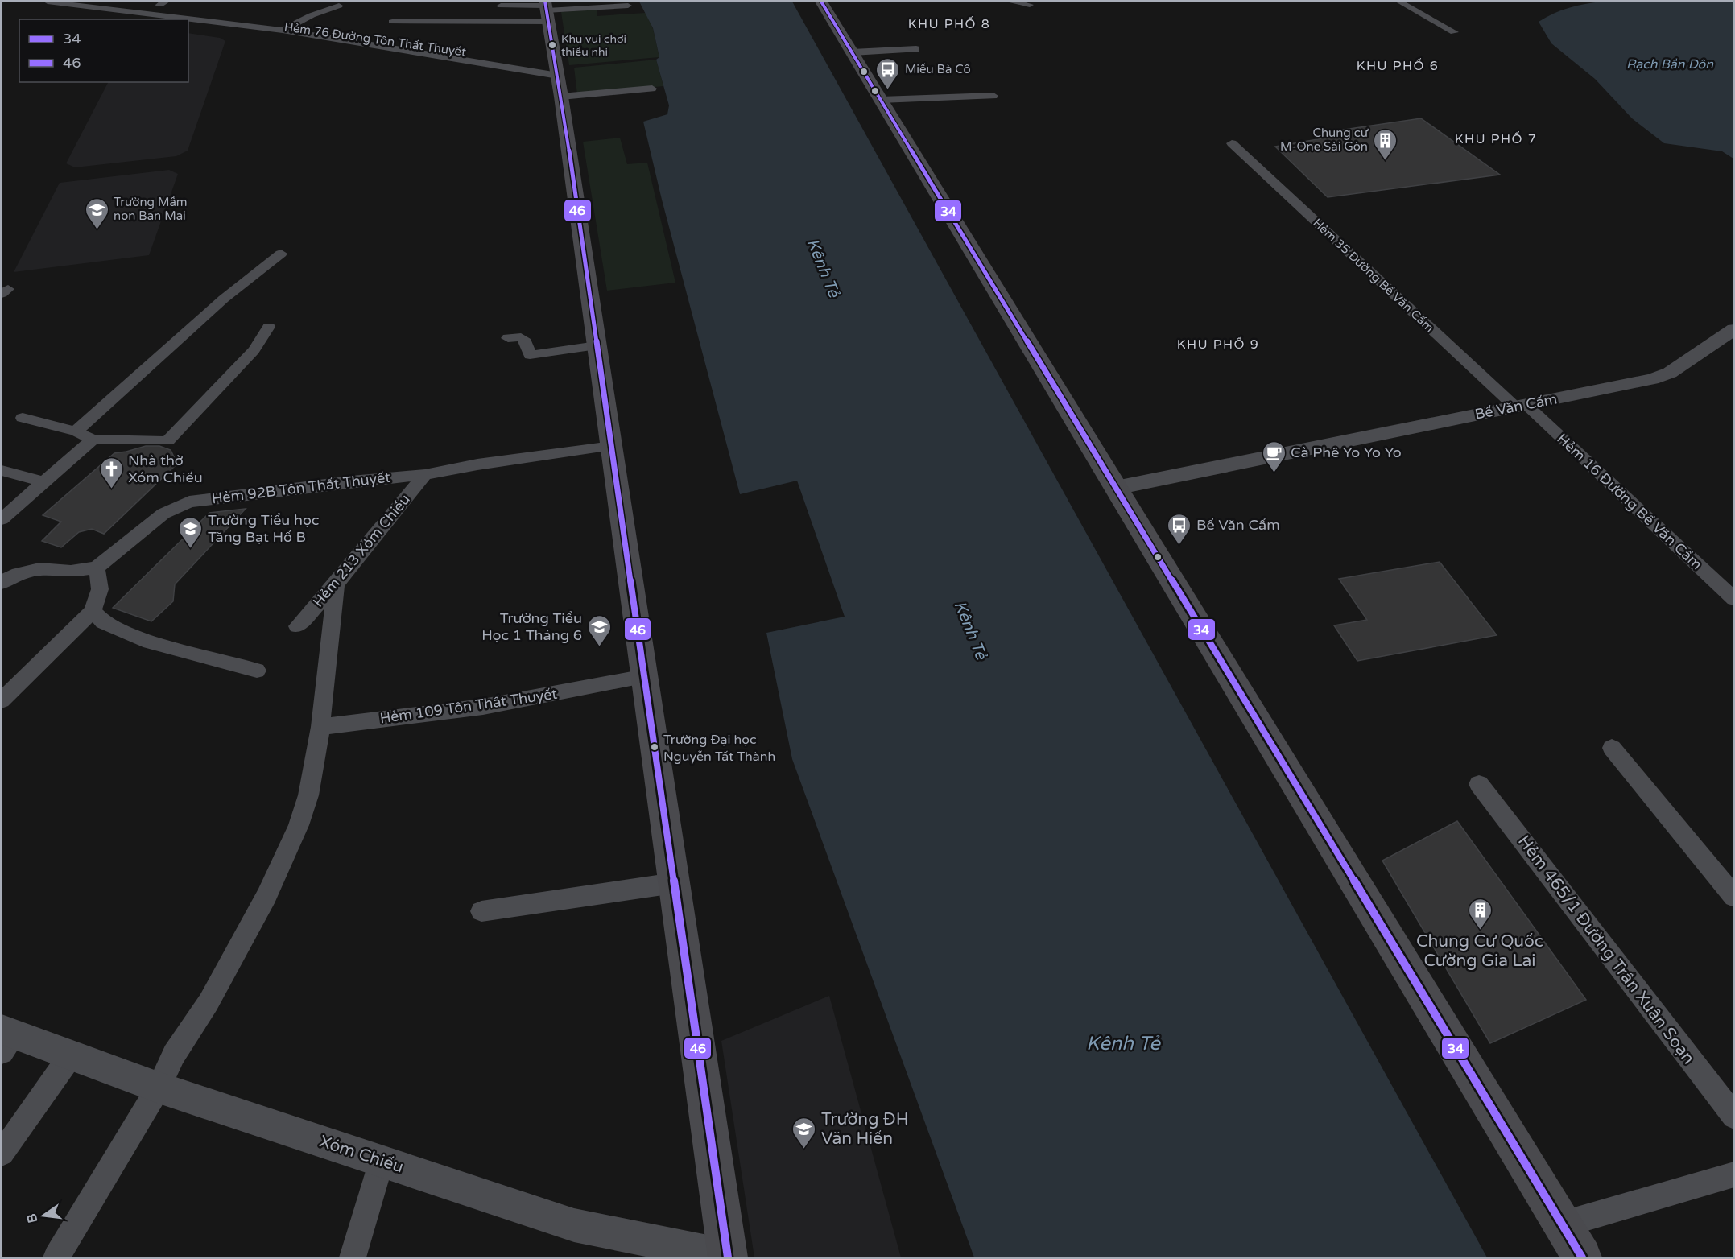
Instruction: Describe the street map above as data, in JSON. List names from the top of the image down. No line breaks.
{"streets":{"street":["Hẻm 76 Đường Tôn Thất Thuyết","Hẻm 35 Đường Bế Văn Cấm","Bế Văn Cấm","Hẻm 92B Tôn Thất Thuyết","Hẻm 16 Đường Bế Văn Cấm","Hẻm 213 Xóm Chiếu","Hẻm 109 Tôn Thất Thuyết","Hẻm 465/1 Đường Trần Xuân Soạn","Xóm Chiếu"]},"crossings":[["Hẻm 35 Đường Bế Văn Cấm","Bế Văn Cấm"],["Hẻm 35 Đường Bế Văn Cấm","Hẻm 16 Đường Bế Văn Cấm"],["Bế Văn Cấm","Hẻm 16 Đường Bế Văn Cấm"],["Hẻm 92B Tôn Thất Thuyết","Hẻm 213 Xóm Chiếu"]],"districts":["KHU PHỐ 8","KHU PHỐ 6","KHU PHỐ 7","KHU PHỐ 9"],"water":["Rạch Bần Đôn","Kênh Tẻ"],"places":{"other":["Khu vui chơi thiếu nhi","Trường Đại học Nguyễn Tất Thành"],"bus stop":["Miếu Bà Cố","Bế Văn Cẩm"],"building":["Chung cư M-One Sài Gòn","Chung Cư Quốc Cường Gia Lai"],"school or university":["Trường Mầm non Ban Mai","Trường Tiểu học Tăng Bạt Hổ B","Trường Tiểu Học 1 Tháng 6","Trường ĐH Văn Hiến"],"cafe":["Cà Phê Yo Yo Yo"],"church":["Nhà thờ Xóm Chiếu"]},"lines":["transit line 34","transit line 46"],"legend":["34","46"],"north":"left"}
